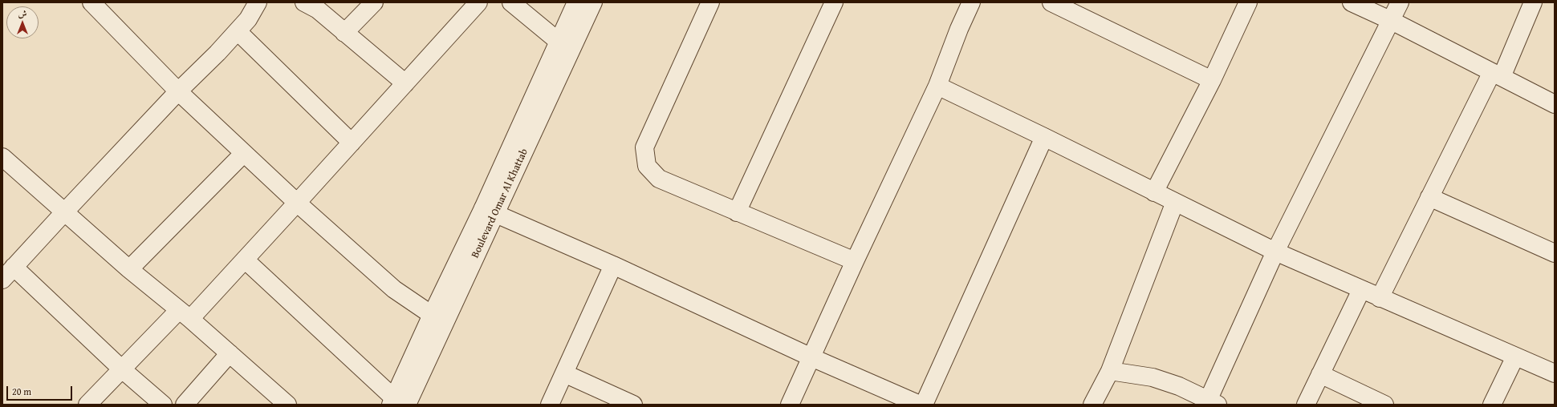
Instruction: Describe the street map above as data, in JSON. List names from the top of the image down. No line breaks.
{"streets":{"street":["Boulevard Omar Al Khattab"]},"scale_bar":"20 m","north":"top"}
